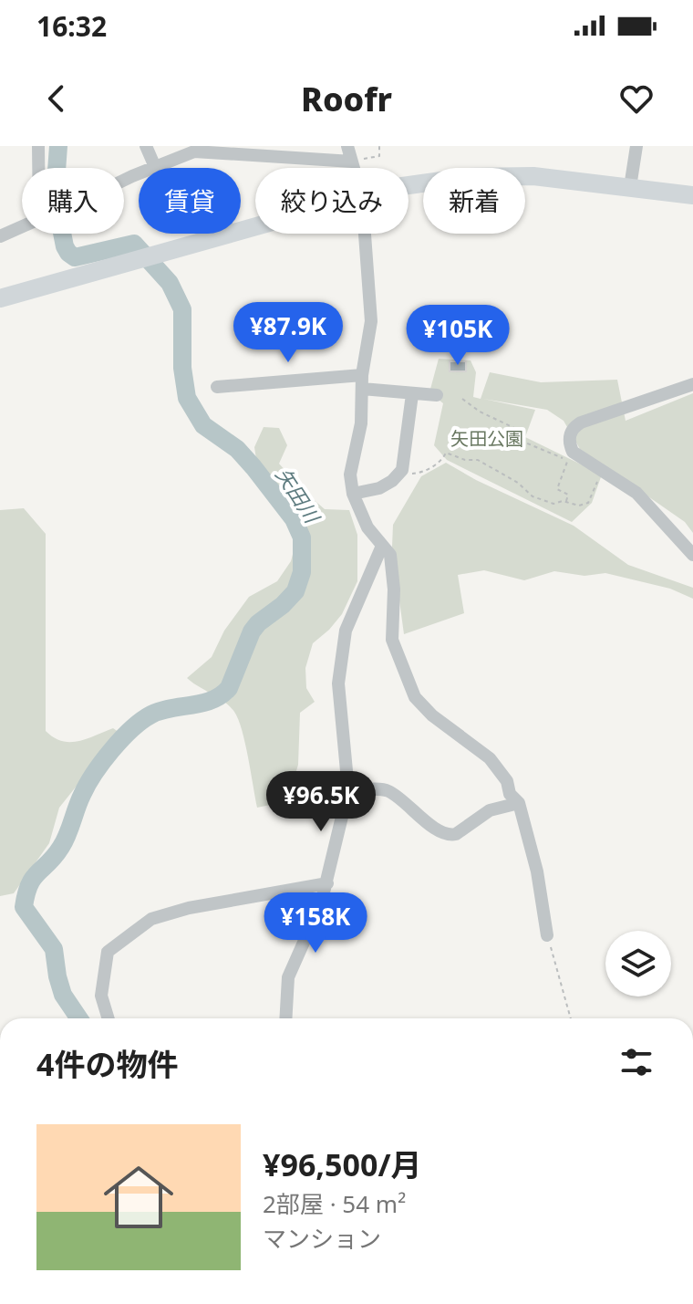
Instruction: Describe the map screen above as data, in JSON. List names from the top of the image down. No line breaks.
{"water":["矢田川"],"parks":["矢田公園"],"page":{"status":"16:32","header":"Roofr","chip":["購入","賃貸","絞り込み","新着"],"price":["¥87.9K","¥105K","¥96.5K","¥158K"],"heading":"4件の物件","list":[{"name":"¥96,500/月","note":"2部屋 · 54 m² · マンション"}]}}
